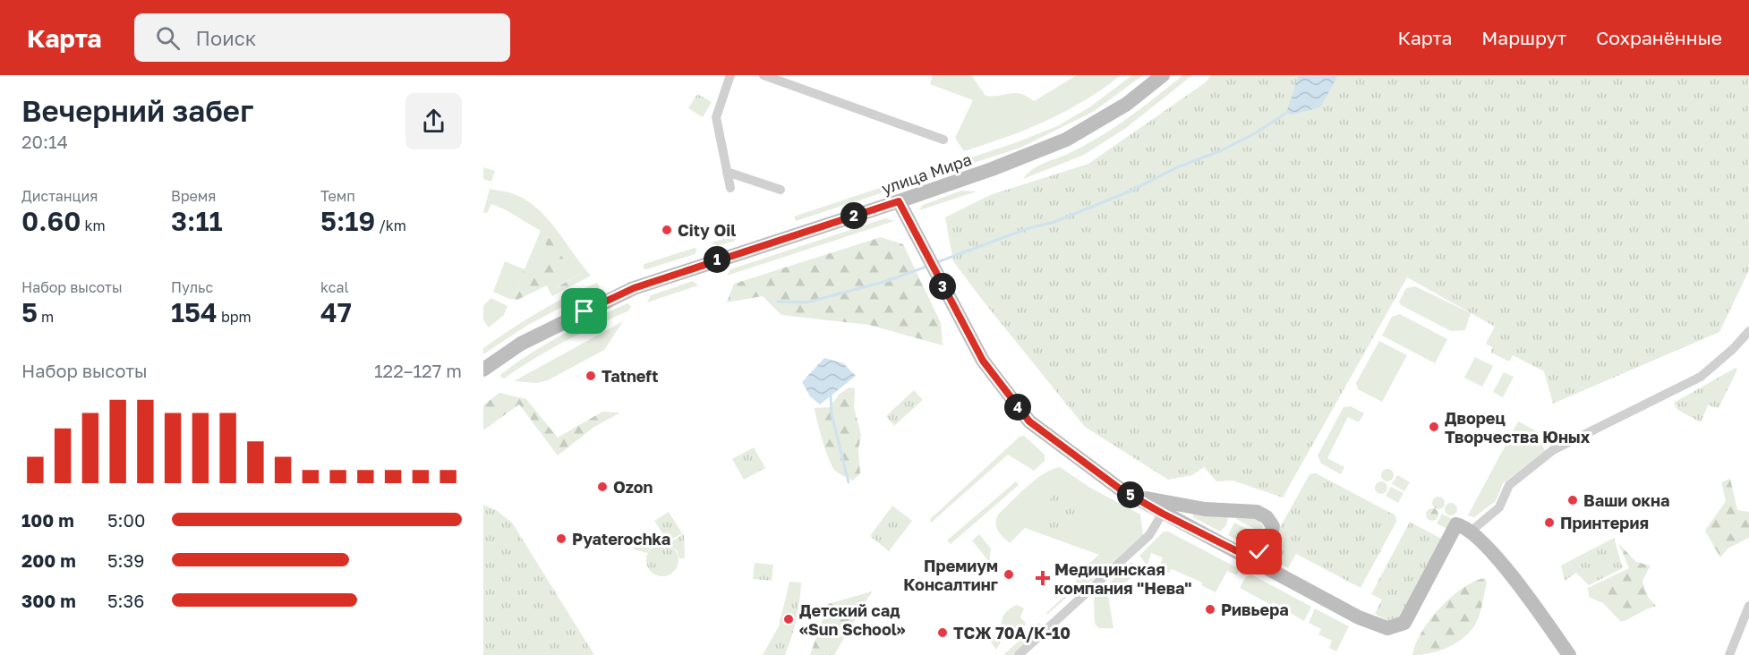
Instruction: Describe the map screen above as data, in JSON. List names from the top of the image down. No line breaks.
{"streets":{"street":["улица Мира"]},"places":{"other":["City Oil","Tatneft","Дворец Творчества Юных","Ozon","Ваши окна","Принтерия","Pyaterochka","Премиум Консалтинг","Ривьера","Детский сад «Sun School»","ТСЖ 70А/К-10"],"health":["Медицинская компания \"Нева\""]},"page":{"header":"Карта","search":"Поиск","nav":["Карта","Маршрут","Сохранённые"],"heading":["Вечерний забег","20:14"],"stats":[["Дистанция","0.60 km"],["Время","3:11"],["Темп","5:19 /km"],["Набор высоты","5 m"],["Пульс","154 bpm"],["kcal","47"]],"pins":["2","1","3","4","5"],"chart":["Набор высоты","122–127 m"],"list":[{"name":"100 m","note":"5:00"},{"name":"200 m","note":"5:39"},{"name":"300 m","note":"5:36"}]}}
